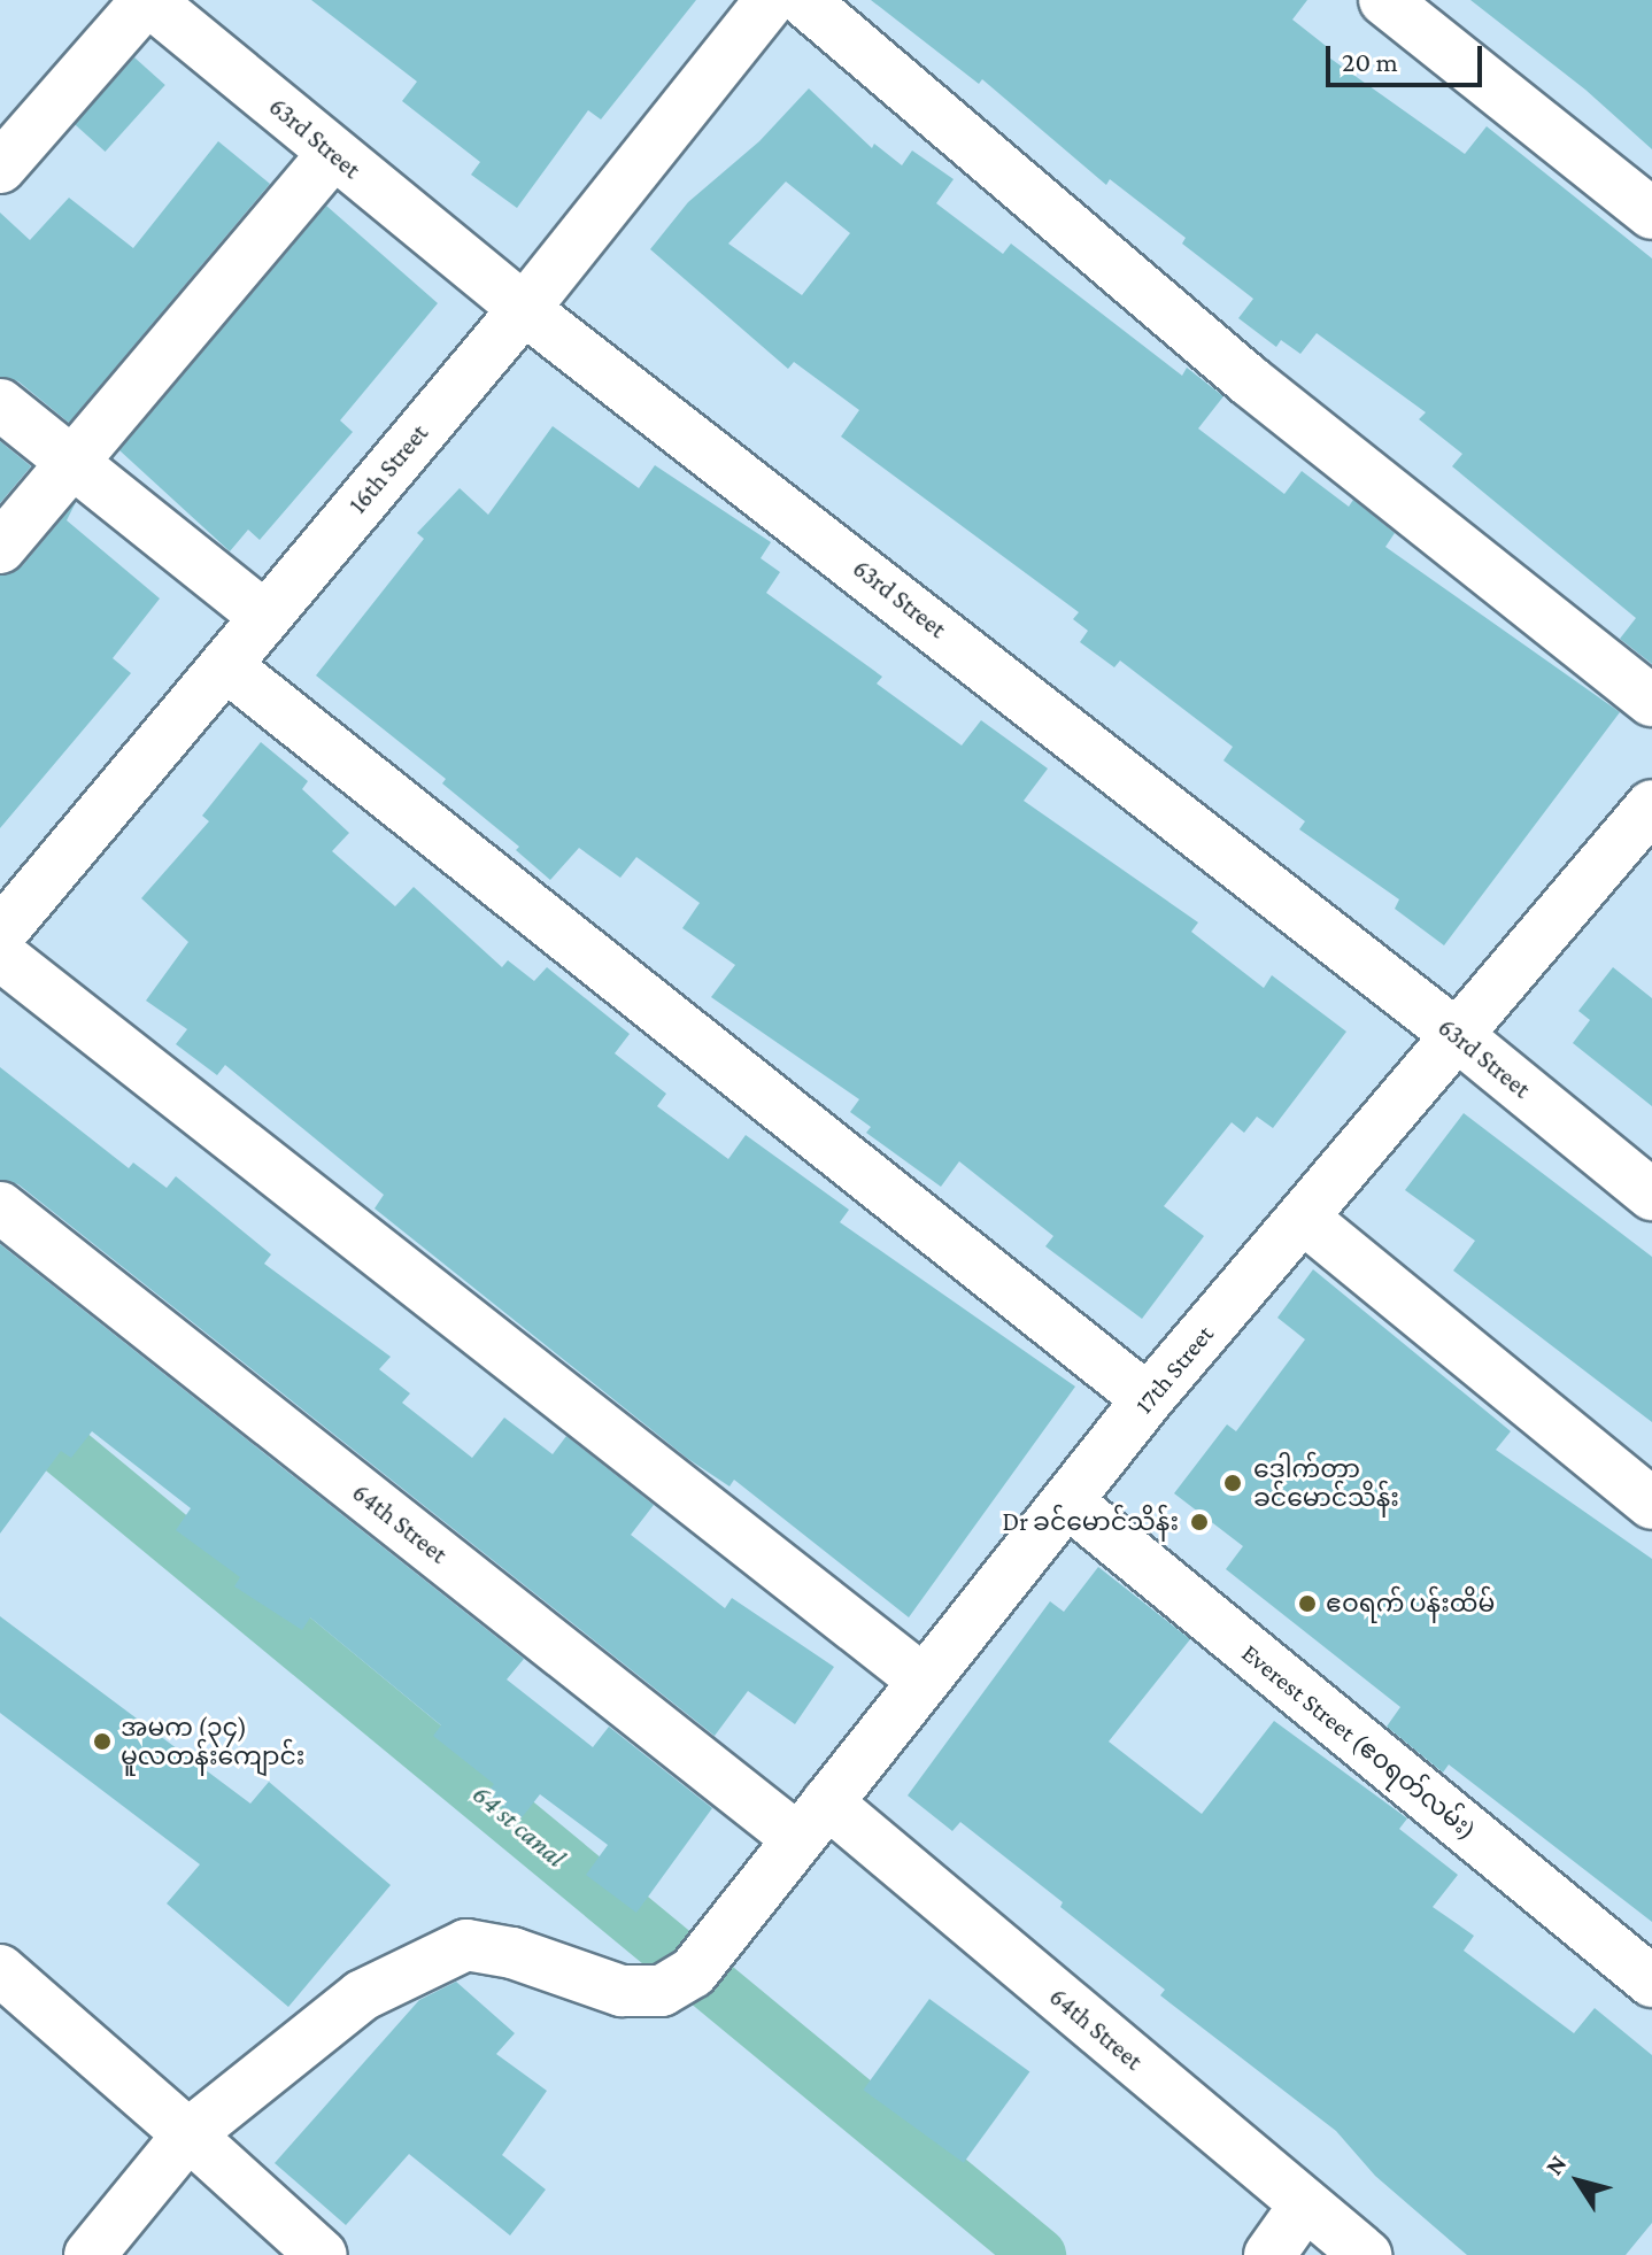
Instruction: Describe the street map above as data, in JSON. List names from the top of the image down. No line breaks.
{"streets":{"street":["63rd Street","16th Street","17th Street","64th Street","Everest Street (ဧ၀ရတ်လမ်း)"]},"crossings":[["63rd Street","16th Street"],["63rd Street","17th Street"],["17th Street","64th Street"],["17th Street","Everest Street (ဧ၀ရတ်လမ်း)"]],"water":["64 st canal"],"places":["ဒေါက်တာ ခင်မောင်သိန်း","Dr ခင်မောင်သိန်း","ဧဝရက် ပန်းထိမ်","အမက (၃၄) မူလတန်းကျောင်း"],"scale_bar":"20 m","north":"top left"}
